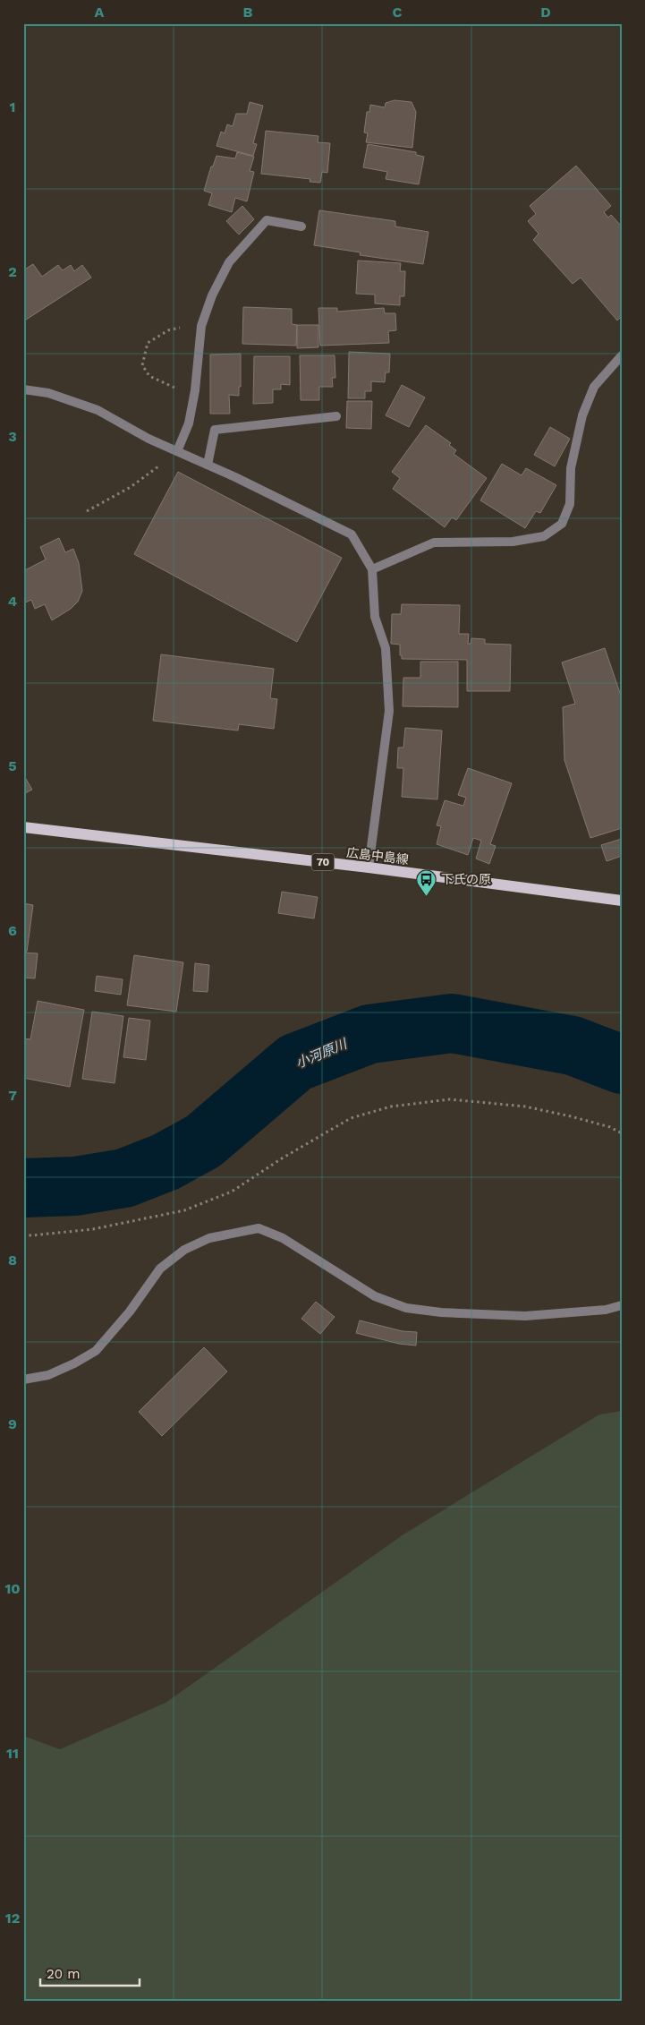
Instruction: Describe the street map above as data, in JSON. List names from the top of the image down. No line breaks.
{"streets":{"main road":["広島中島線","70"]},"water":["小河原川"],"places":{"bus stop":["下氏の原"]},"scale_bar":"20 m","grid":{"columns":["A","B","C","D"],"rows":["1","2","3","4","5","6","7","8","9","10","11","12"]}}
